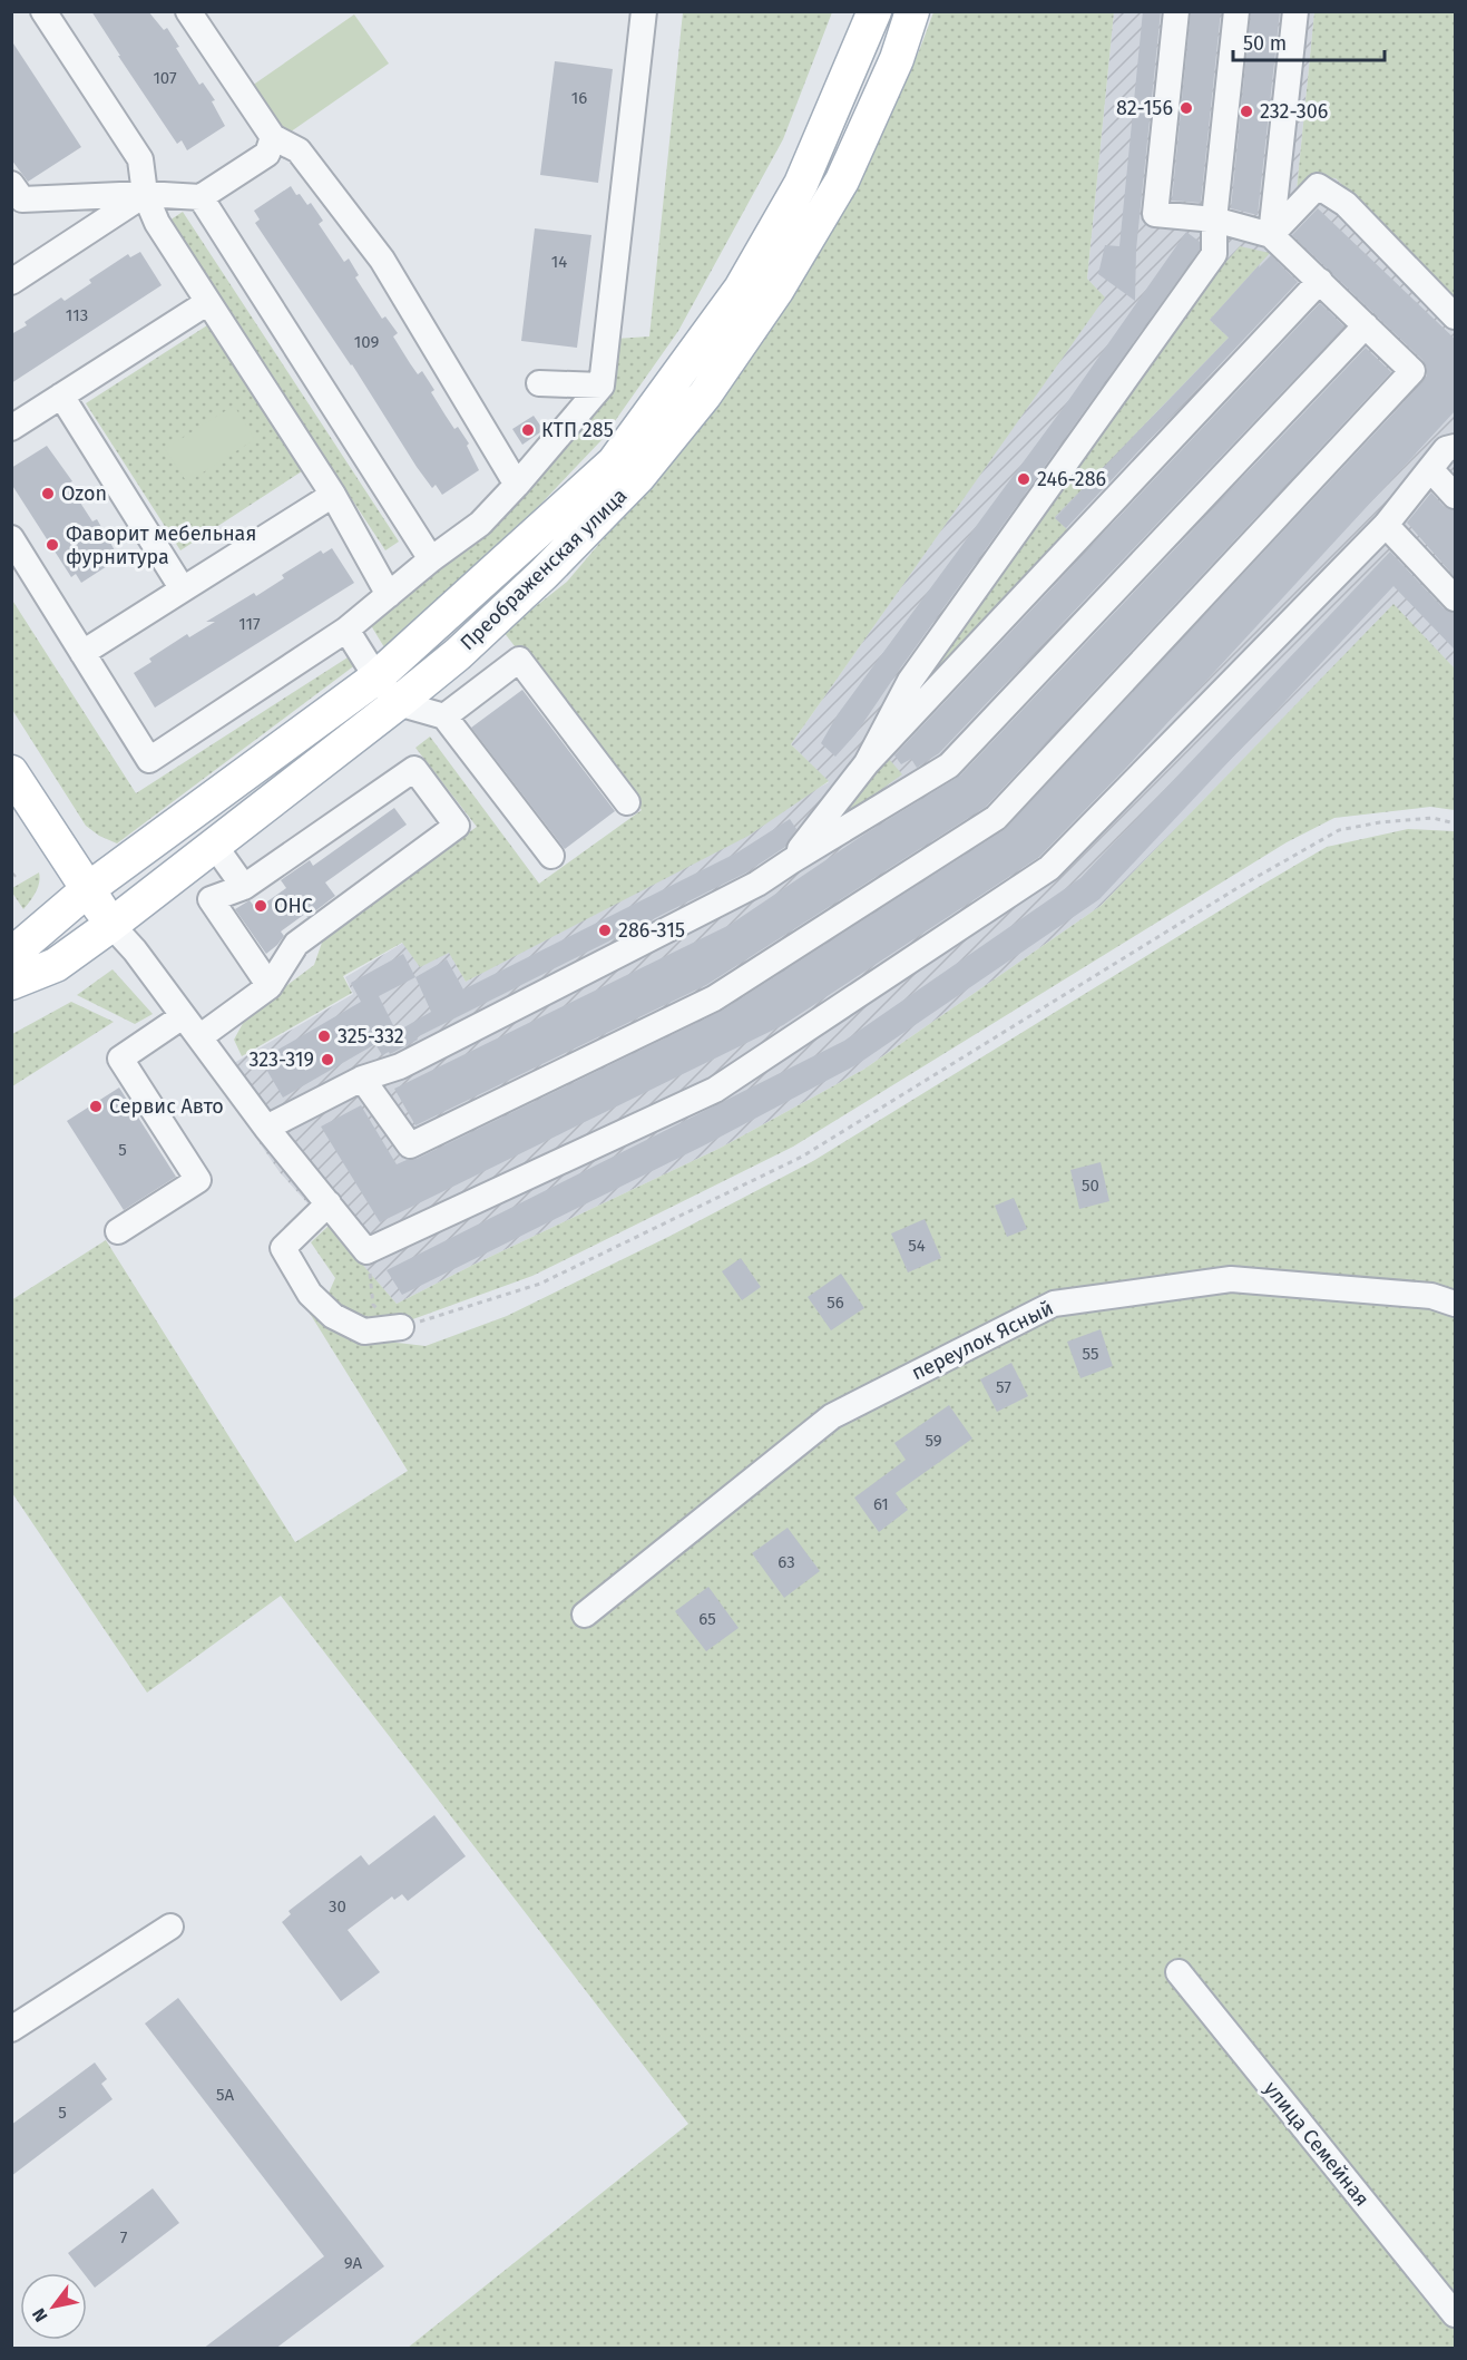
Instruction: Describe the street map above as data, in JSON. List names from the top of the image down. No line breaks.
{"streets":{"main road":["Преображенская улица"],"street":["переулок Ясный","улица Семейная"]},"places":["82-156","232-306","КТП 285","246-286","Ozon","Фаворит мебельная фурнитура","ОНС","286-315","325-332","323-319","Сервис Авто"],"house_numbers":["107","16","14","113","109","117","5","50","54","56","55","57","59","61","63","65","30","5А","5","7","9А"],"scale_bar":"50 m","north":"bottom left"}
